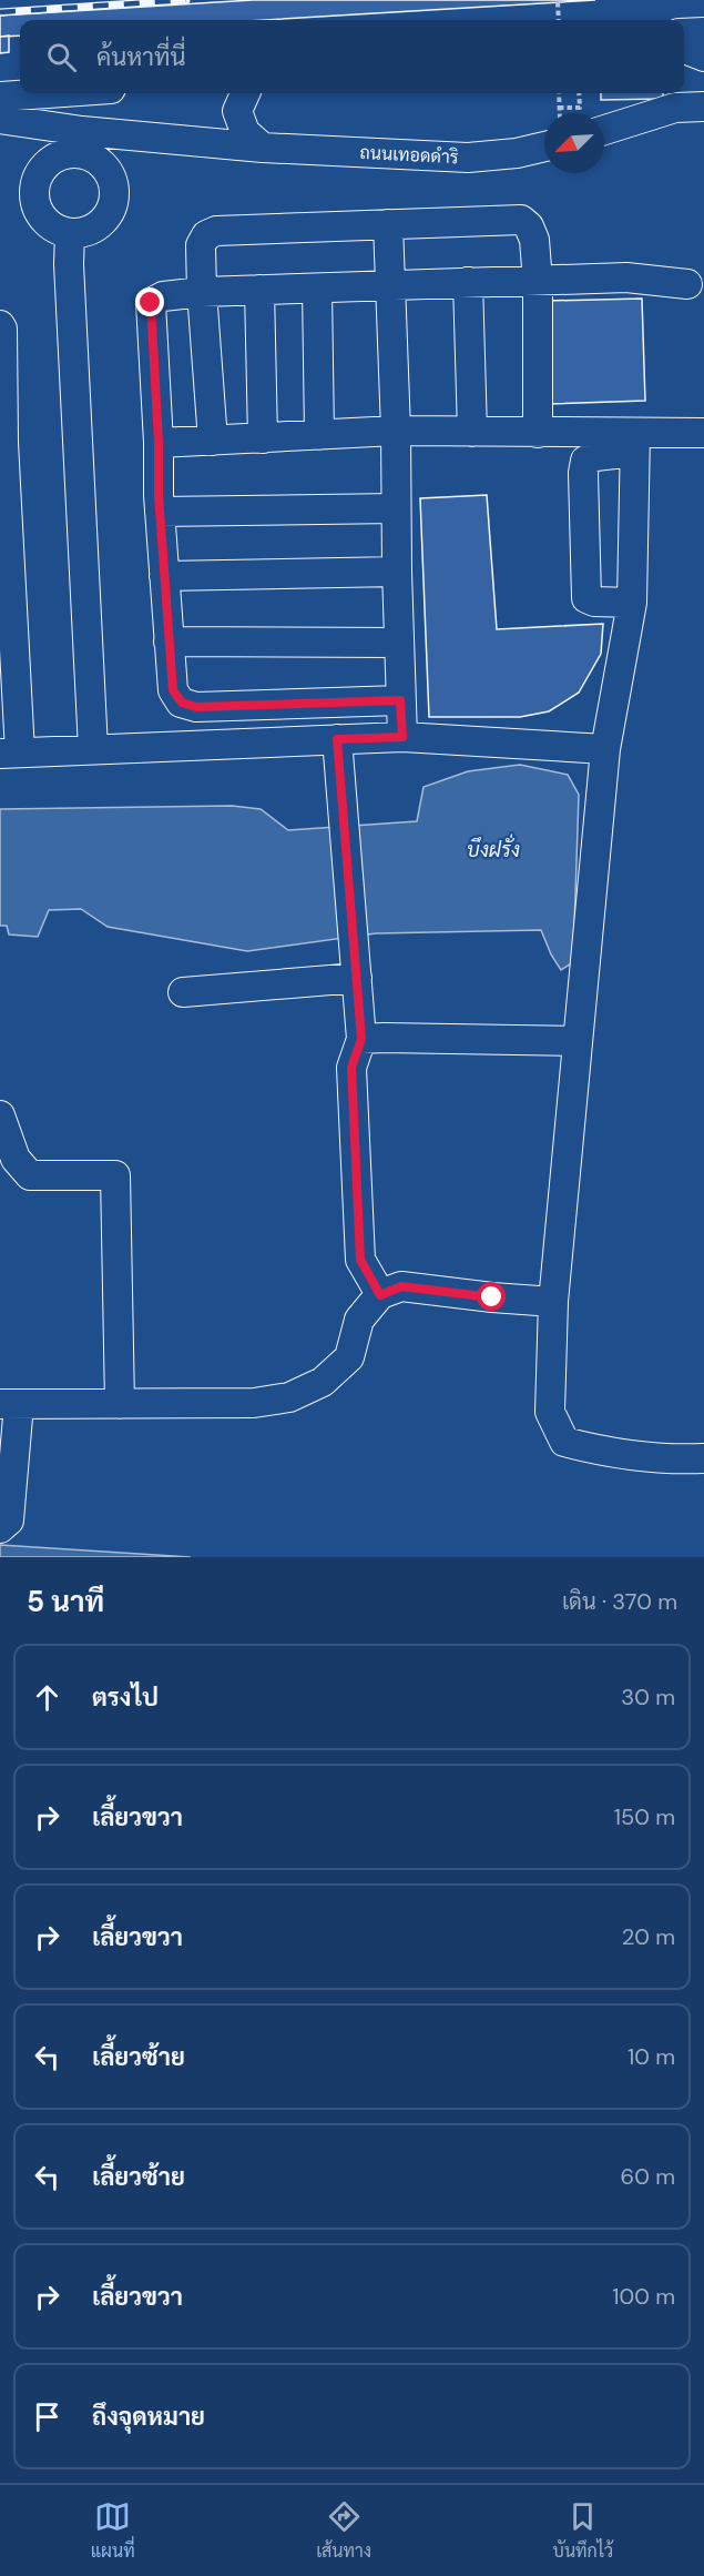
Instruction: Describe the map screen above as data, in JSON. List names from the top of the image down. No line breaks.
{"streets":{"street":["ถนนเทอดดำริ"]},"water":["บึงฝรั่ง"],"north":"bottom left","page":{"search":"ค้นหาที่นี่","heading":["5 นาที","เดิน · 370 m"],"list":[["ตรงไป","30 m"],["เลี้ยวขวา","150 m"],["เลี้ยวขวา","20 m"],["เลี้ยวซ้าย","10 m"],["เลี้ยวซ้าย","60 m"],["เลี้ยวขวา","100 m"],"ถึงจุดหมาย"],"nav":["แผนที่","เส้นทาง","บันทึกไว้"]}}
